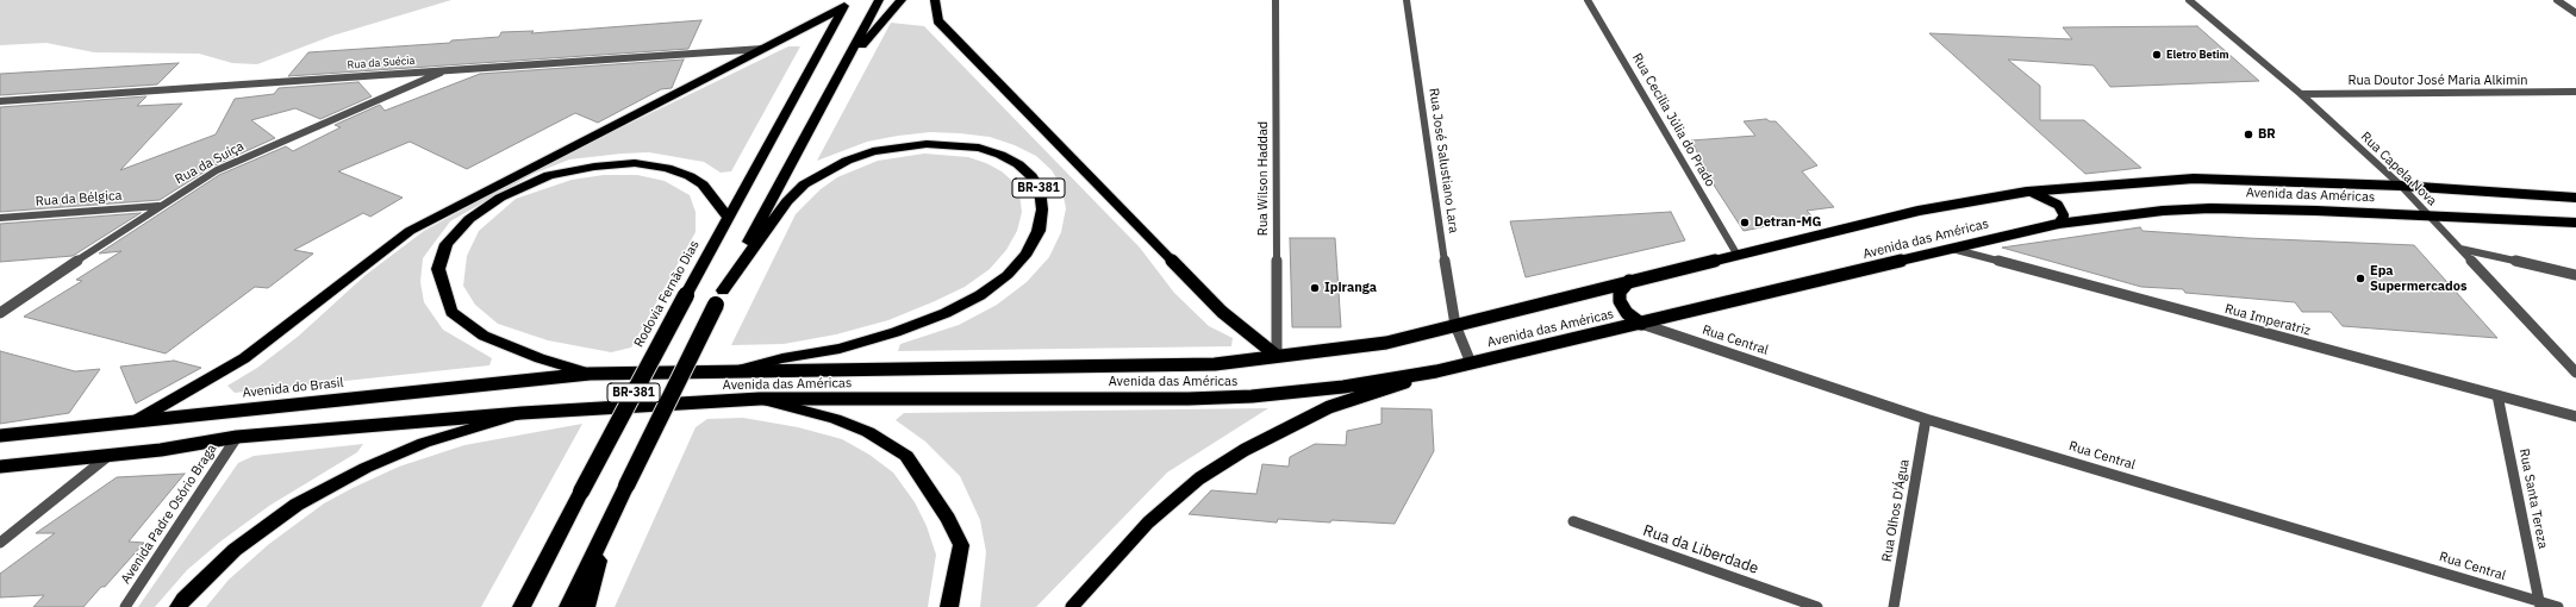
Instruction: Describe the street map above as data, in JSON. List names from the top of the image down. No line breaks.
{"streets":{"highway":["BR-381","Rodovia Fernão Dias"],"main road":["Avenida das Américas","Avenida do Brasil"],"street":["Rua da Suécia","Rua Doutor José Maria Alkimin","Rua Cecília Júlia do Prado","Rua José Salustiano Lara","Rua da Suíça","Rua Capela Nova","Rua Wilson Haddad","Rua da Bélgica","Rua Imperatriz","Rua Central","Rua Santa Tereza","Rua Olhos D'Água","Avenida Padre Osório Braga","Rua da Liberdade"]},"crossings":[["Rua da Suécia","Rua da Suíça"],["Rua Doutor José Maria Alkimin","Rua Capela Nova"],["Rua Cecília Júlia do Prado","Avenida das Américas"],["Rua José Salustiano Lara","Avenida das Américas"],["Rua da Suíça","Rua da Bélgica"],["Rua Capela Nova","Avenida das Américas"],["Rua Wilson Haddad","Avenida das Américas"],["BR-381","Avenida das Américas"],["Avenida das Américas","Rua Imperatriz"],["Avenida das Américas","Rua Central"],["Avenida das Américas","Avenida do Brasil"],["Rua Imperatriz","Rua Santa Tereza"],["Rua Central","Rua Santa Tereza"],["Rua Central","Rua Olhos D'Água"]],"places":["Eletro Betim","BR","Detran-MG","Epa Supermercados","Ipiranga"]}
